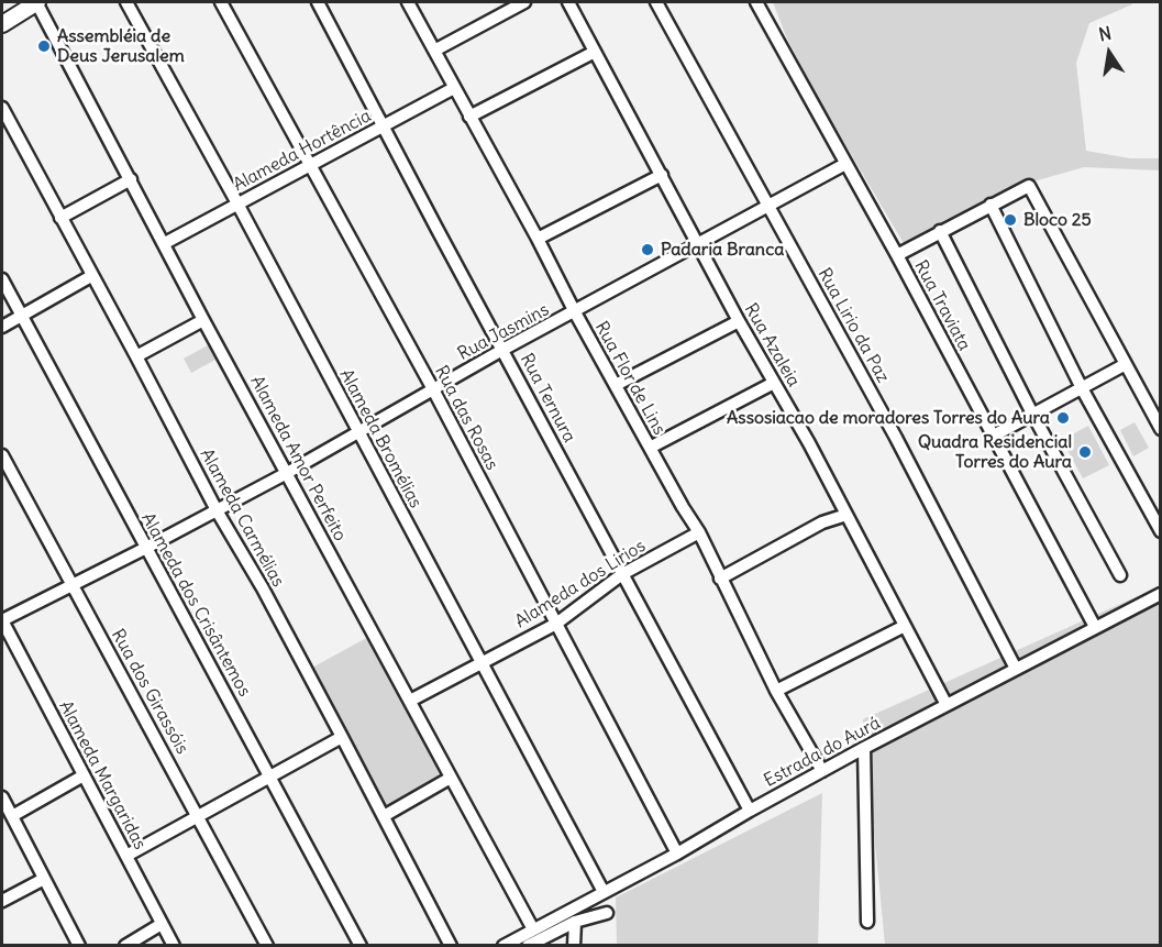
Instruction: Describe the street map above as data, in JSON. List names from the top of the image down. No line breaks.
{"streets":{"street":["Alameda Hortência","Rua Traviata","Rua Lirio da Paz","Rua Jasmins","Rua Azaleia","Rua Flor de Lins","Rua Ternura","Rua das Rosas","Alameda Bromélias","Alameda Amor Perfeito","Alameda Carmélias","Alameda dos Lirios","Alameda dos Crisântemos","Rua dos Girassóis","Estrada do Aurá","Alameda Margaridas"]},"crossings":[["Alameda Hortência","Rua Flor de Lins"],["Alameda Hortência","Rua Ternura"],["Alameda Hortência","Rua das Rosas"],["Alameda Hortência","Alameda Bromélias"],["Alameda Hortência","Alameda Amor Perfeito"],["Rua Traviata","Rua Jasmins"],["Rua Traviata","Estrada do Aurá"],["Rua Lirio da Paz","Rua Jasmins"],["Rua Lirio da Paz","Estrada do Aurá"],["Rua Jasmins","Rua Azaleia"],["Rua Jasmins","Rua Flor de Lins"],["Rua Jasmins","Rua Ternura"],["Rua Jasmins","Rua das Rosas"],["Rua Jasmins","Alameda Bromélias"],["Rua Jasmins","Alameda Amor Perfeito"],["Rua Jasmins","Alameda Carmélias"],["Rua Jasmins","Alameda dos Crisântemos"],["Rua Jasmins","Rua dos Girassóis"],["Rua Jasmins","Alameda Margaridas"],["Rua Azaleia","Estrada do Aurá"],["Rua Flor de Lins","Alameda dos Lirios"],["Rua Flor de Lins","Estrada do Aurá"],["Rua Ternura","Alameda dos Lirios"],["Rua Ternura","Estrada do Aurá"],["Rua das Rosas","Alameda dos Lirios"],["Rua das Rosas","Estrada do Aurá"],["Alameda Bromélias","Alameda dos Lirios"],["Alameda Bromélias","Estrada do Aurá"],["Alameda Amor Perfeito","Alameda dos Lirios"],["Alameda Amor Perfeito","Estrada do Aurá"]],"places":["Assembléia de Deus Jerusalem","Bloco 25","Padaria Branca","Assosiacao de moradores Torres do Aura","Quadra Residencial Torres do Aura"],"north":"top"}
